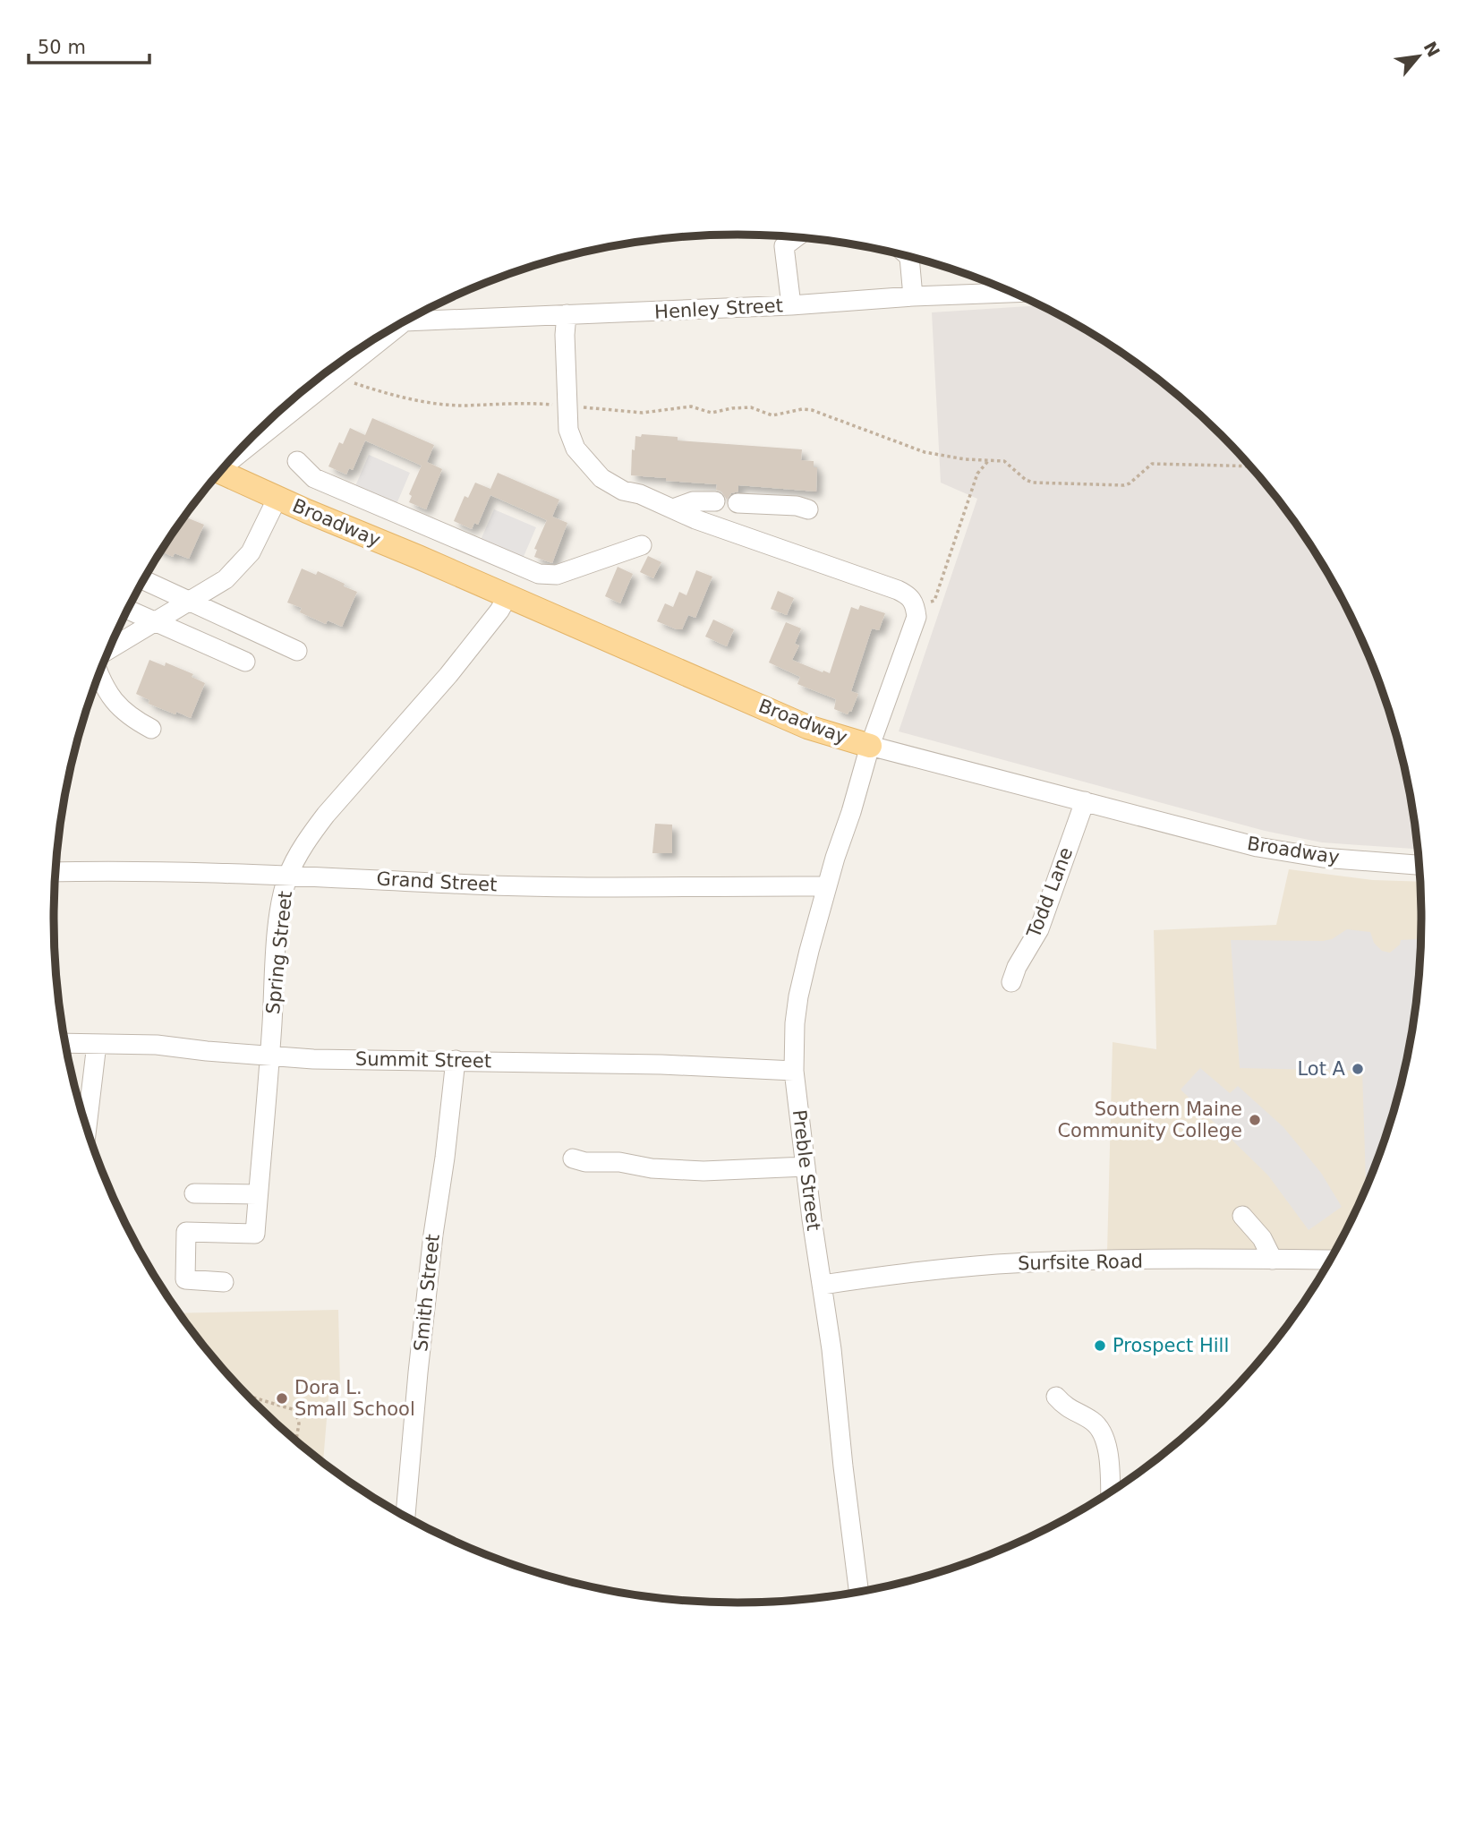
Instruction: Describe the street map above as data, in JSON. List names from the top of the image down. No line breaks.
{"streets":{"main road":["Broadway"],"street":["Henley Street","Grand Street","Todd Lane","Spring Street","Summit Street","Preble Street","Surfsite Road","Smith Street"]},"crossings":[["Broadway","Todd Lane"],["Broadway","Spring Street"],["Broadway","Preble Street"],["Grand Street","Spring Street"],["Grand Street","Preble Street"],["Spring Street","Summit Street"],["Summit Street","Preble Street"],["Summit Street","Smith Street"],["Preble Street","Surfsite Road"]],"places":["Lot A","Southern Maine Community College","Prospect Hill","Dora L. Small School"],"scale_bar":"50 m","north":"top right"}
